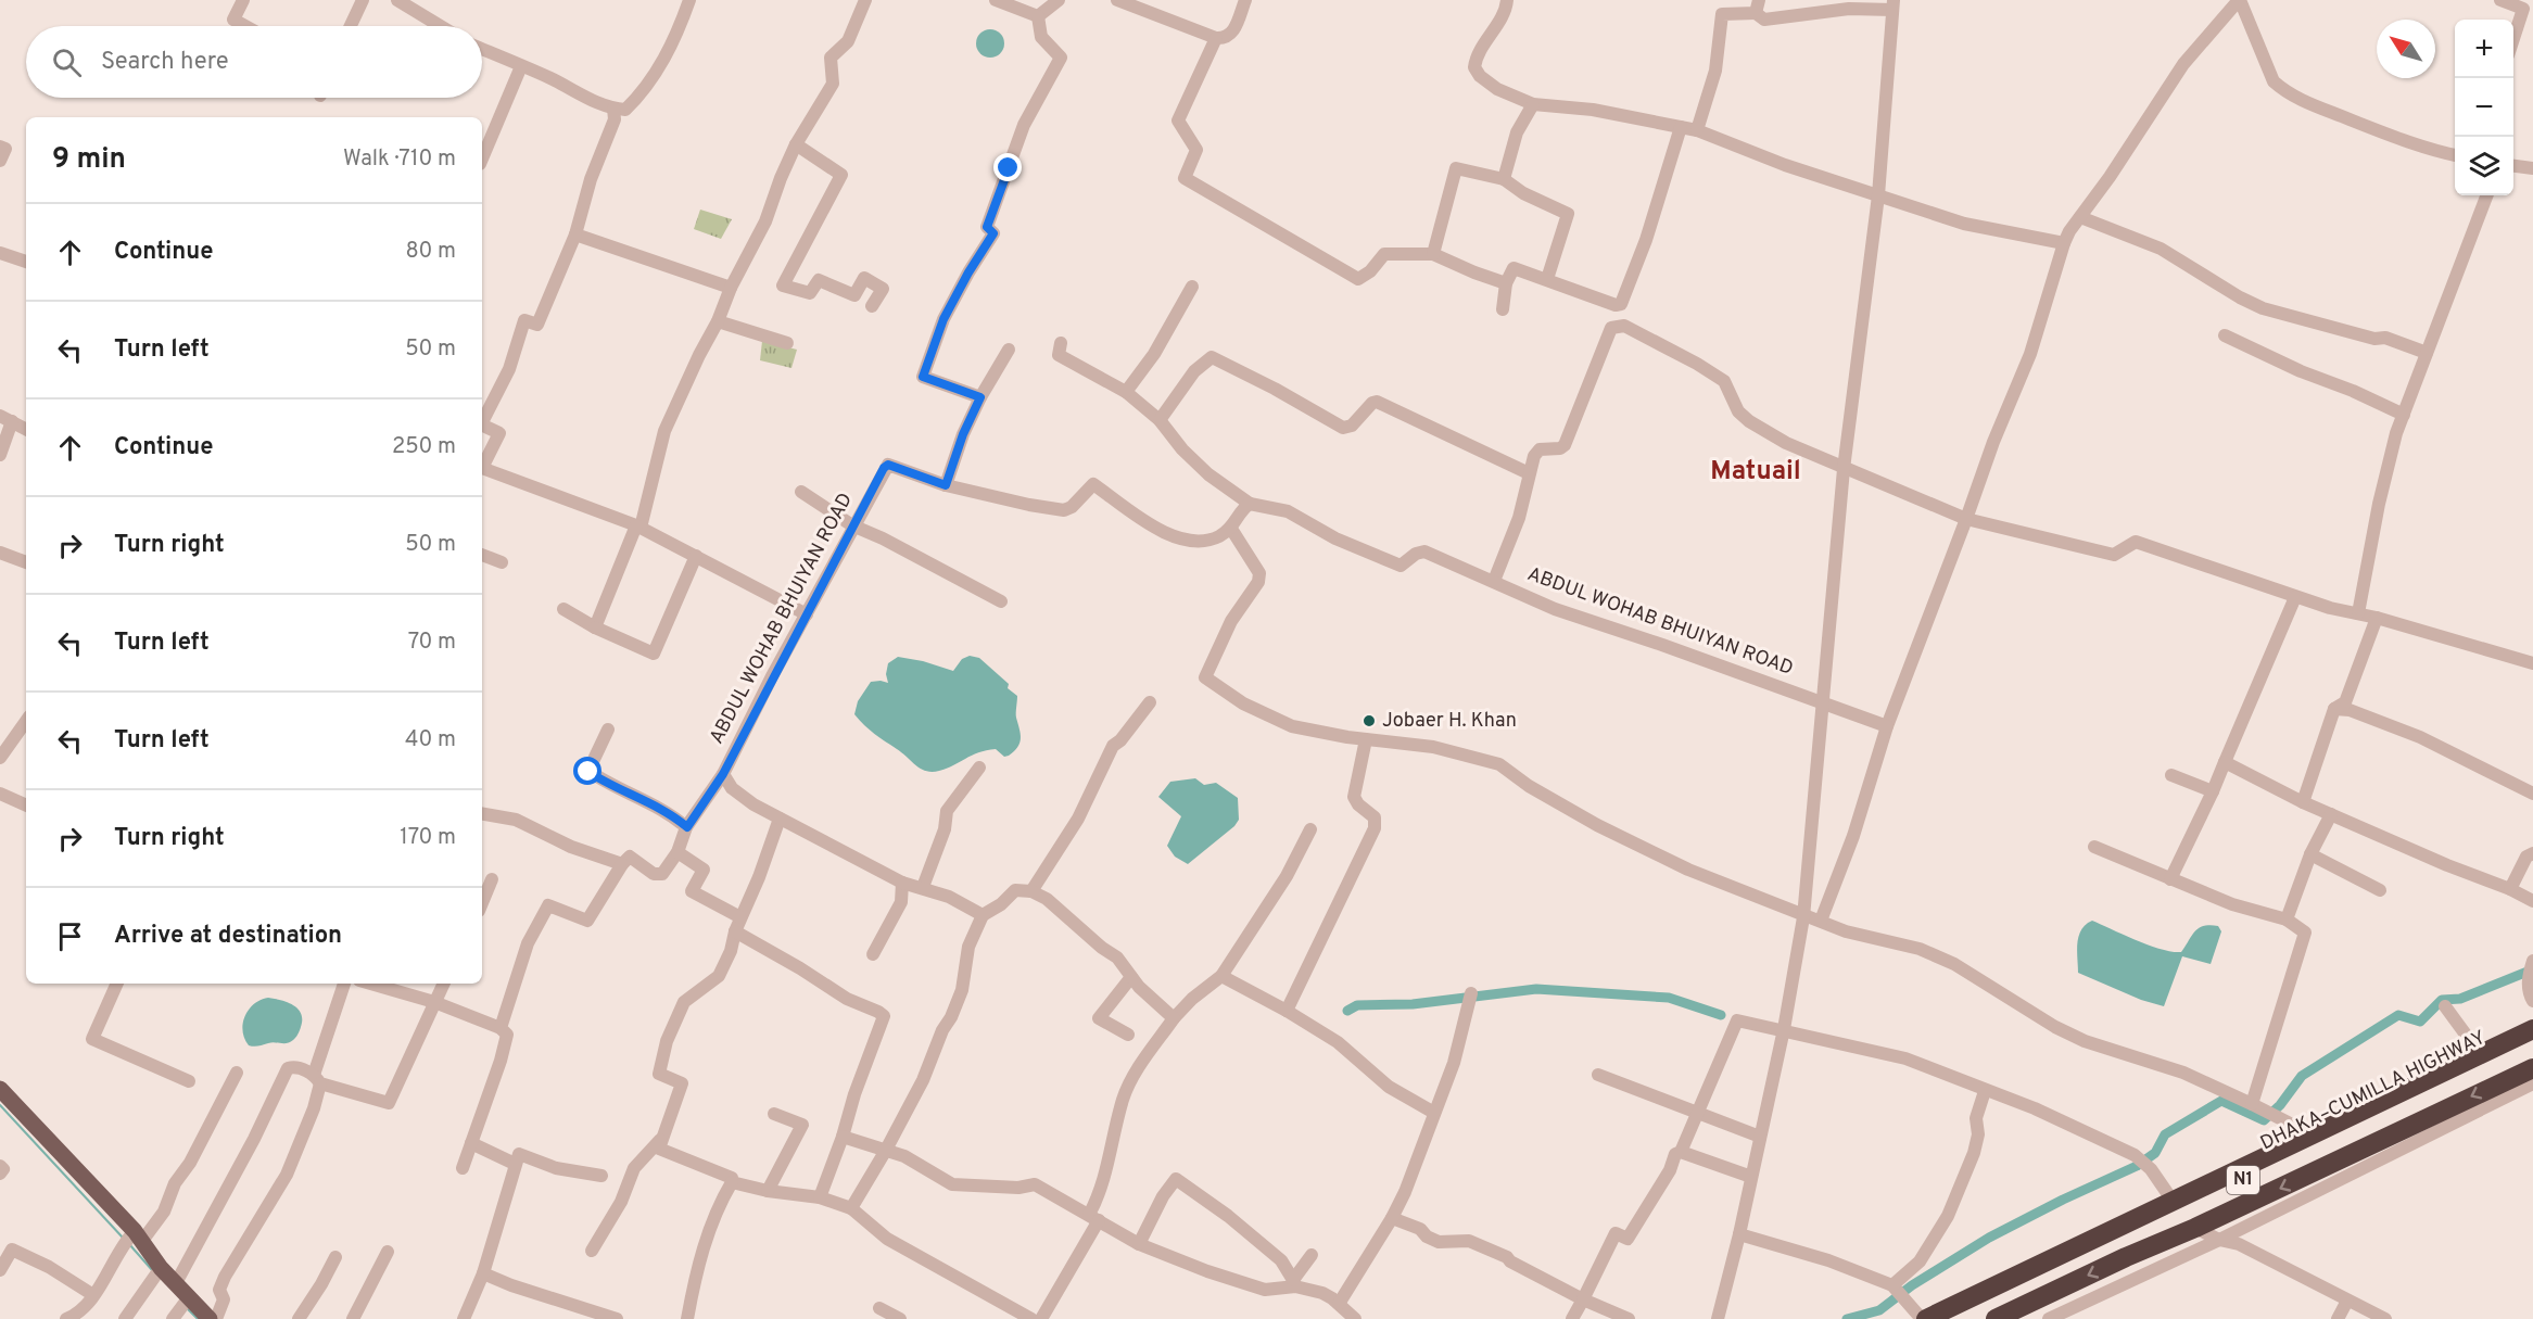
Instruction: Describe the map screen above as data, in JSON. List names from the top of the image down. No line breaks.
{"streets":{"highway":["DHAKA–CUMILLA HIGHWAY","N1"],"street":["ABDUL WOHAB BHUIYAN ROAD"]},"districts":["Matuail"],"places":["Jobaer H. Khan"],"north":"top left","page":{"map_buttons":["+","−"],"search":"Search here","heading":["9 min","Walk · 710 m"],"list":[["Continue","80 m"],["Turn left","50 m"],["Continue","250 m"],["Turn right","50 m"],["Turn left","70 m"],["Turn left","40 m"],["Turn right","170 m"],"Arrive at destination"]}}
